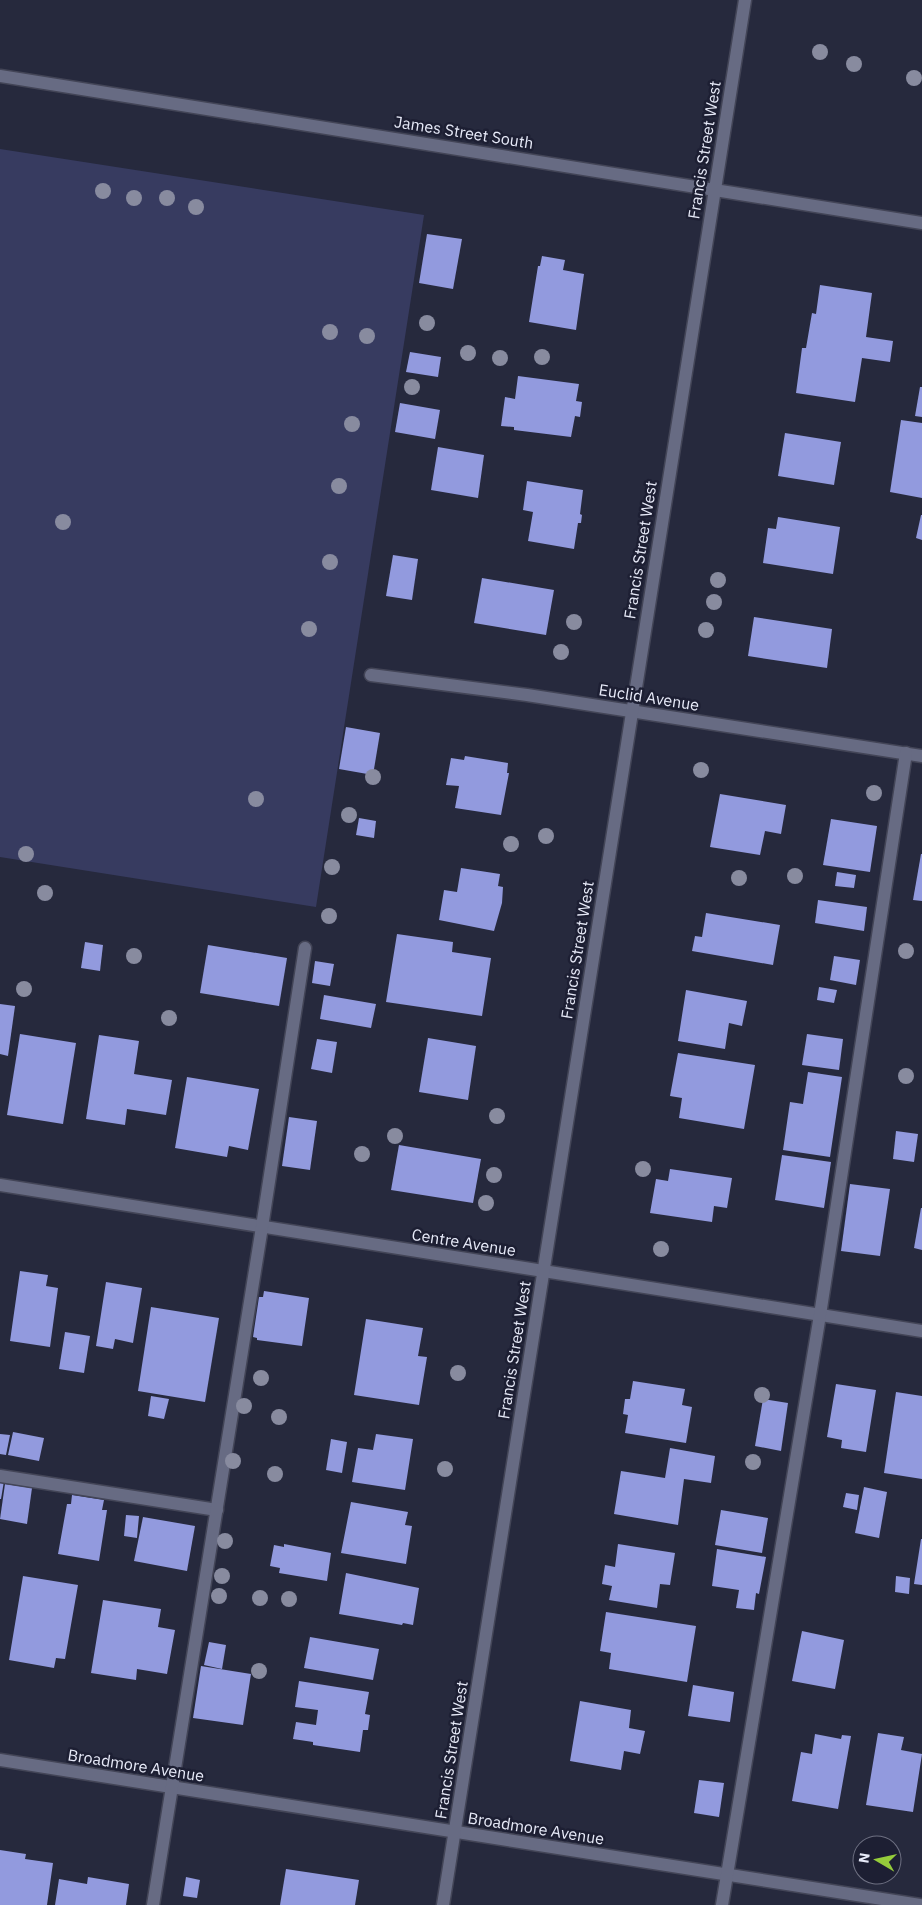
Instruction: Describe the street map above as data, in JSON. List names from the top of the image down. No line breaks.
{"streets":{"street":["James Street South","Francis Street West","Euclid Avenue","Centre Avenue","Broadmore Avenue"]},"crossings":[["James Street South","Francis Street West"],["Francis Street West","Euclid Avenue"],["Francis Street West","Centre Avenue"],["Francis Street West","Broadmore Avenue"]],"north":"left"}
